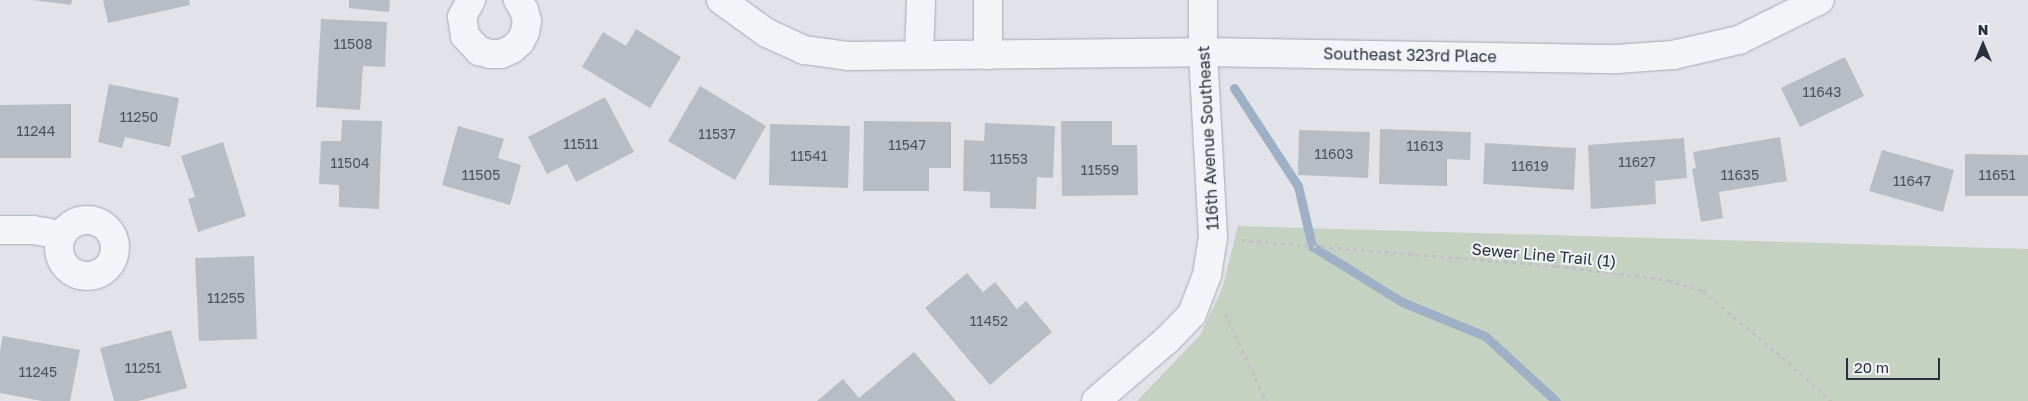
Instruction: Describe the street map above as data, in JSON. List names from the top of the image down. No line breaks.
{"streets":{"street":["Southeast 323rd Place","116th Avenue Southeast"],"path":["Sewer Line Trail (1)"]},"crossings":[["Southeast 323rd Place","116th Avenue Southeast"],["116th Avenue Southeast","Sewer Line Trail (1)"]],"house_numbers":["11508","11643","11250","11244","11537","11511","11547","11613","11603","11541","11553","11627","11504","11619","11559","11505","11635","11651","11647","11255","11452","11251","11245"],"scale_bar":"20 m","north":"top"}
